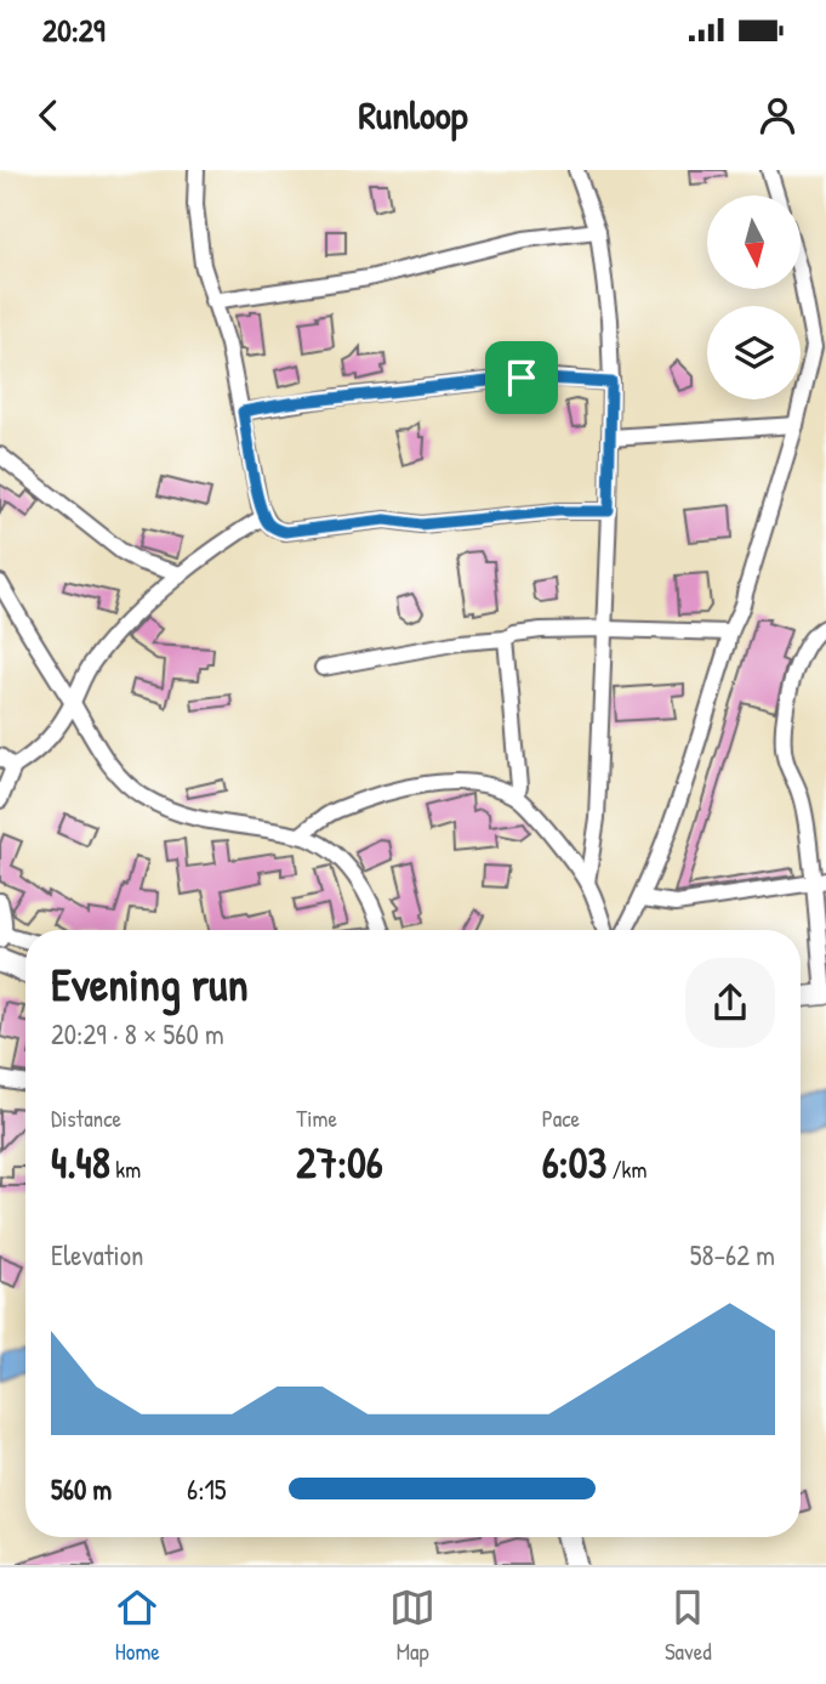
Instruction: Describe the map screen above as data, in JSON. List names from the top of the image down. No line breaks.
{"north":"bottom","page":{"status":"20:29","header":"Runloop","heading":["Evening run","20:29 · 8 × 560 m"],"stats":[["Distance","4.48 km"],["Time","27:06"],["Pace","6:03 /km"]],"chart":["Elevation","58–62 m"],"list":[{"name":"560 m","note":"6:15"}],"tabs":["Home","Map","Saved"]}}
